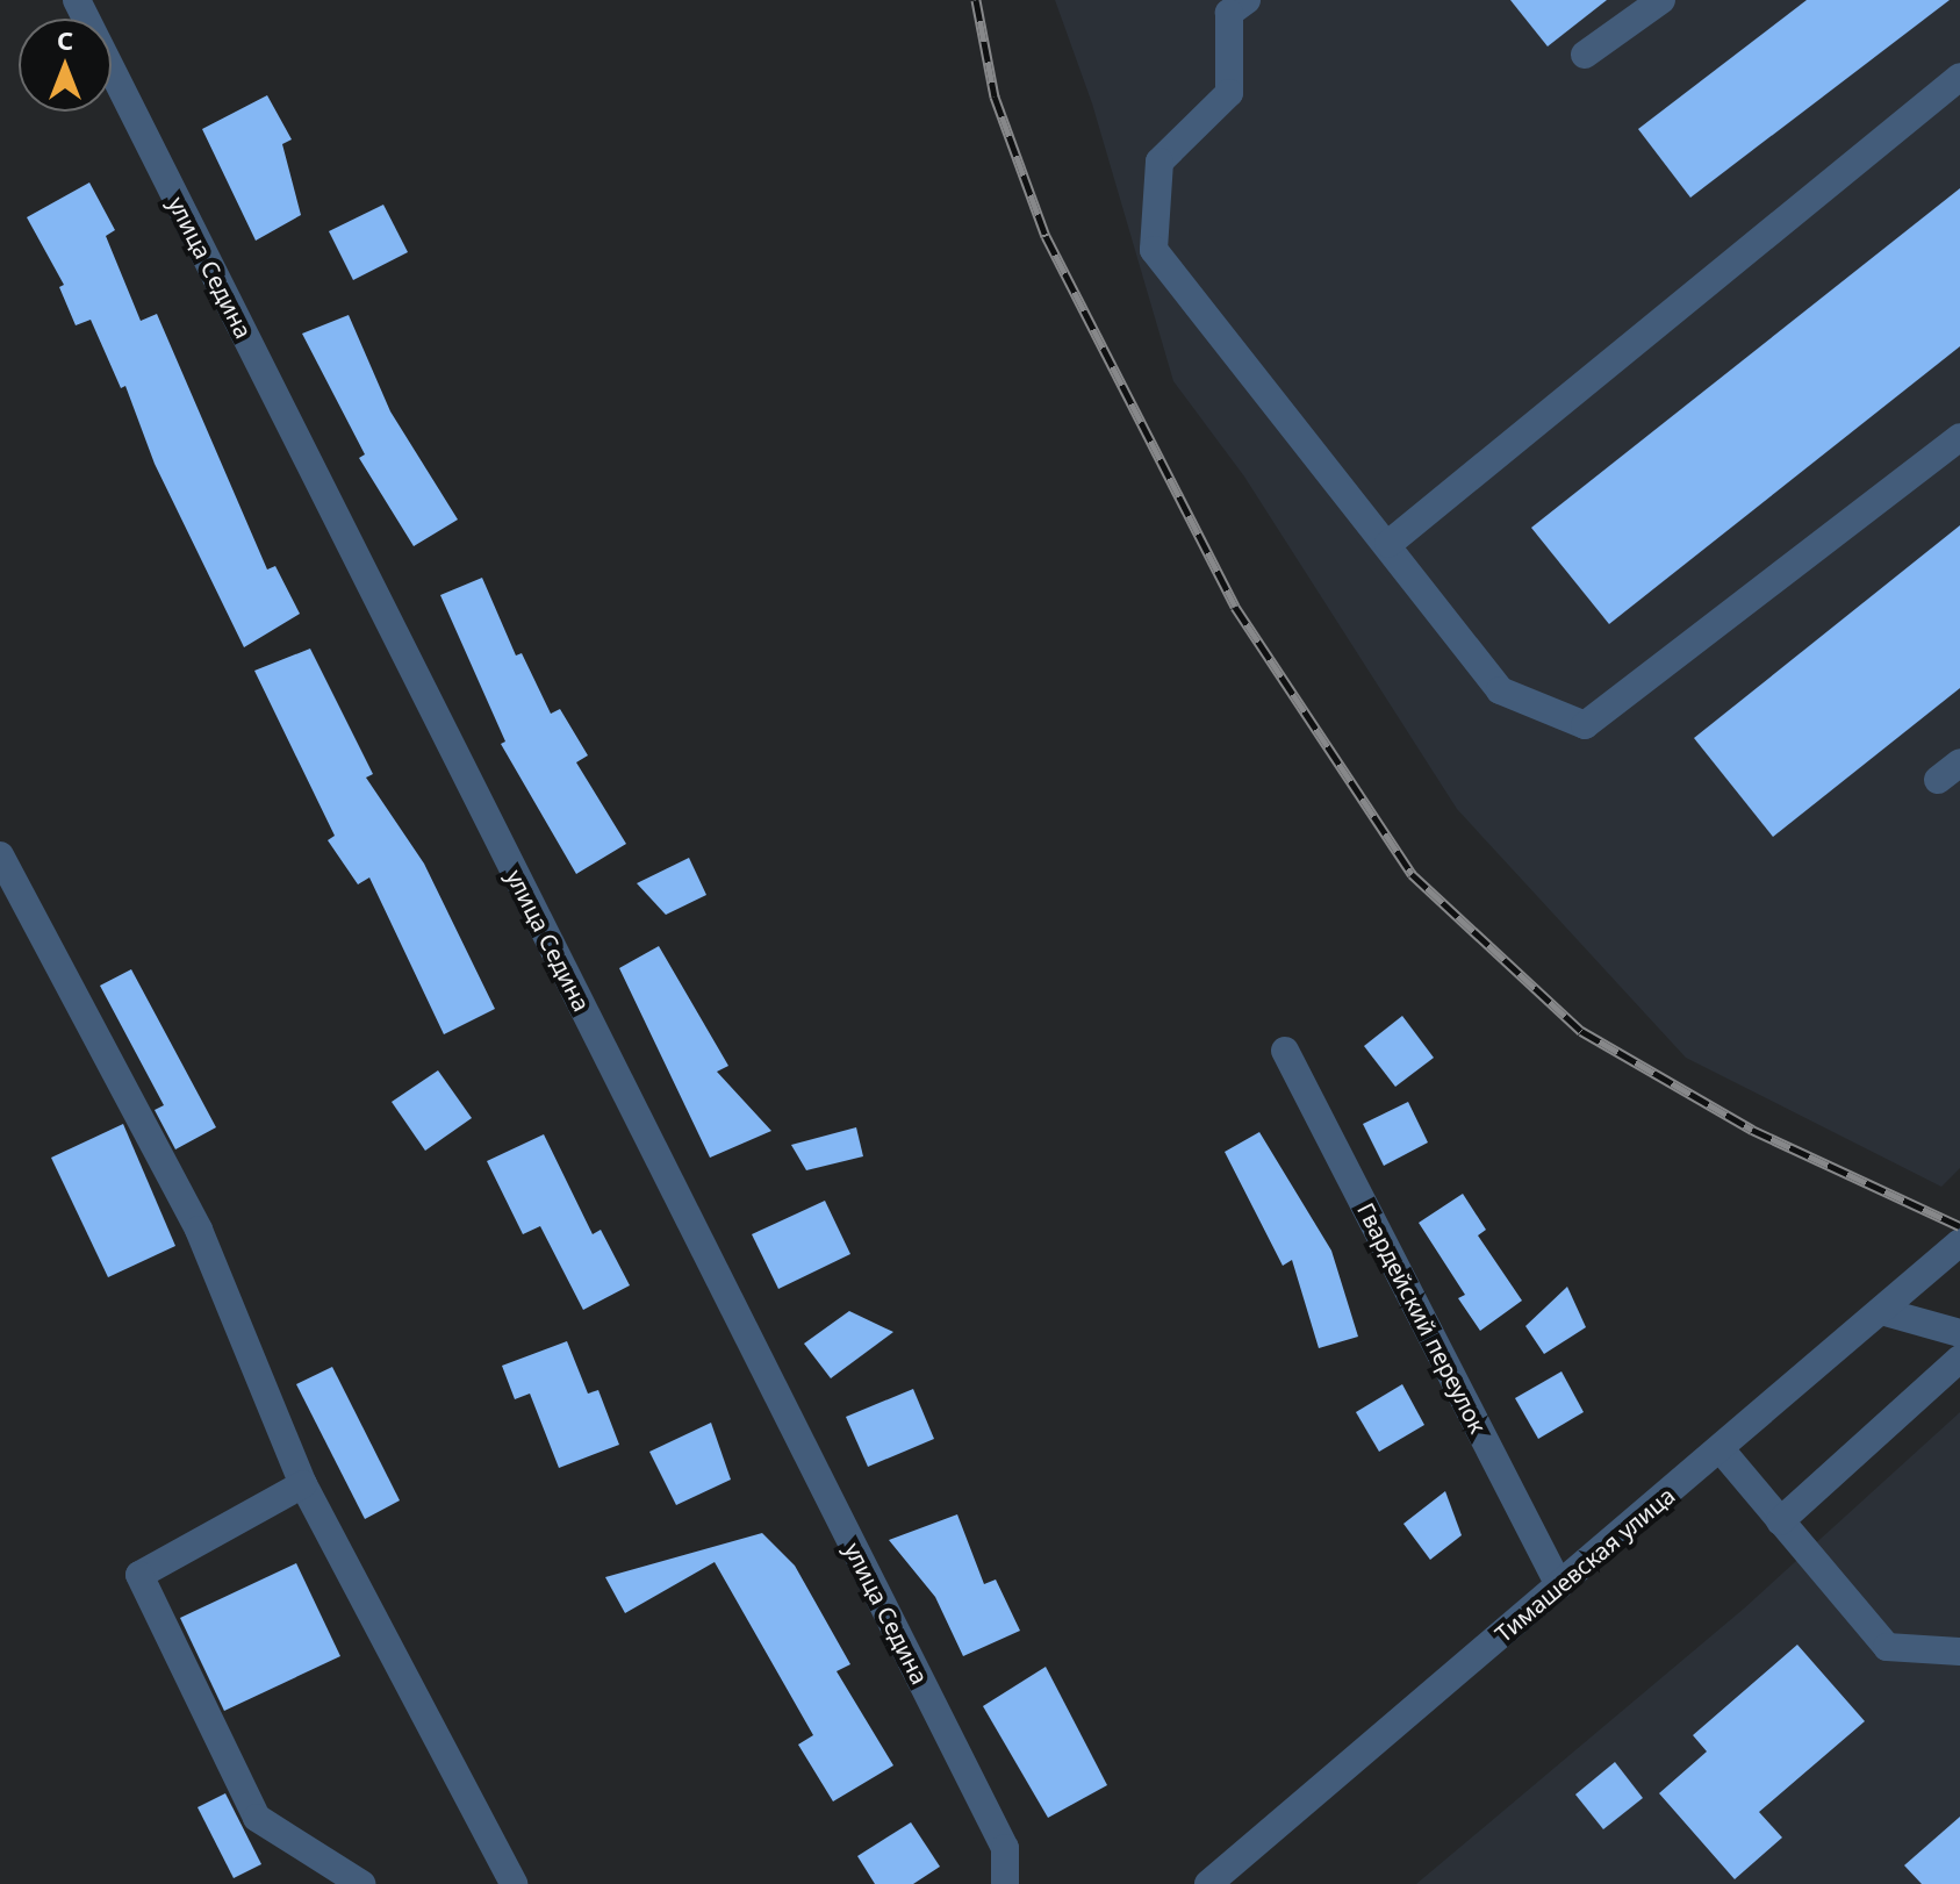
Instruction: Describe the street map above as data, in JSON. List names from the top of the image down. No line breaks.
{"streets":{"street":["улица Седина","Гвардейский переулок","Тимашевская улица"]},"crossings":[["Гвардейский переулок","Тимашевская улица"]],"north":"top"}
